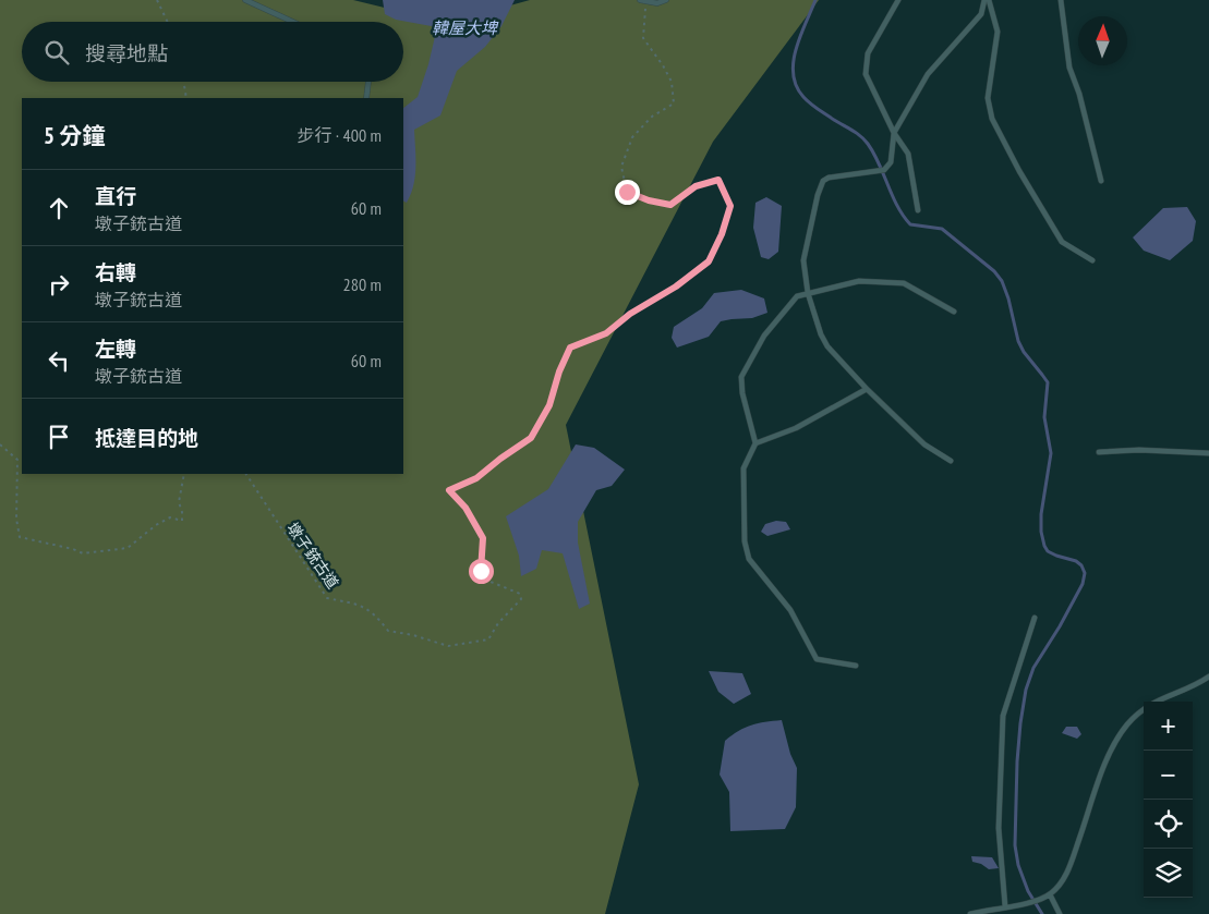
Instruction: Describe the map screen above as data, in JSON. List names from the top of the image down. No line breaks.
{"streets":{"path":["墩子銃古道"]},"water":["韓屋大埤"],"north":"top","page":{"search":"搜尋地點","heading":["5 分鐘","步行 · 400 m"],"list":[["直行","墩子銃古道","60 m"],["右轉","墩子銃古道","280 m"],["左轉","墩子銃古道","60 m"],"抵達目的地"],"map_buttons":["+","−"]}}
